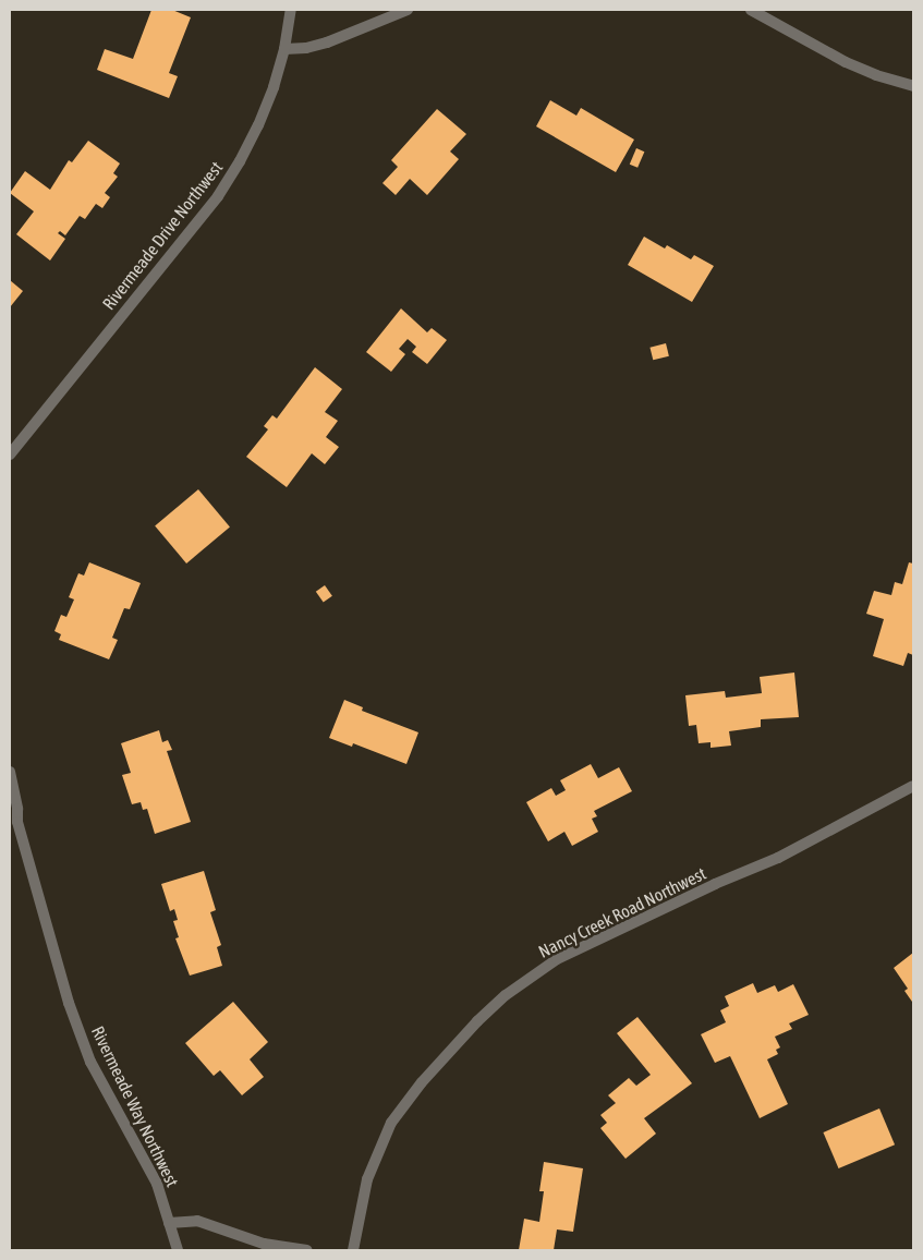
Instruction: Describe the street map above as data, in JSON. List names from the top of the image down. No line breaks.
{"streets":{"street":["Rivermeade Drive Northwest","Nancy Creek Road Northwest","Rivermeade Way Northwest"]}}
